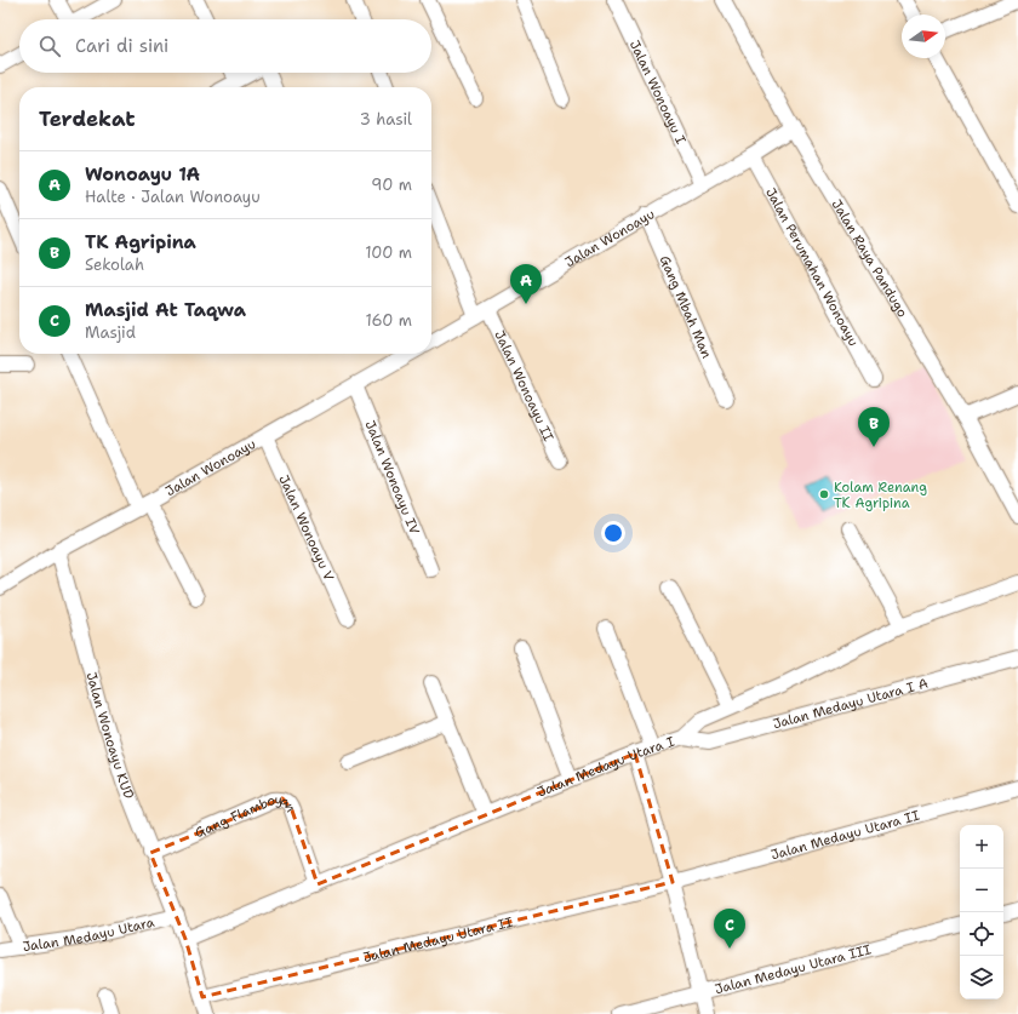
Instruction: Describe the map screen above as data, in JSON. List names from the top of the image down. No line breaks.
{"streets":{"street":["Jalan Wonoayu I","Jalan Wonoayu","Jalan Raya Pandugo","Jalan Perumahan Wonoayu","Gang Mbah Man","Jalan Wonoayu II","Jalan Wonoayu IV","Jalan Wonoayu V","Jalan Medayu Utara I A","Jalan Wonoayu KUD","Jalan Medayu Utara I","Gang Flamboyan","Jalan Medayu Utara II","Jalan Medayu Utara","Jalan Medayu Utara III"]},"crossings":[["Jalan Wonoayu I","Jalan Wonoayu"],["Jalan Wonoayu","Jalan Raya Pandugo"],["Jalan Wonoayu","Jalan Perumahan Wonoayu"],["Jalan Wonoayu","Gang Mbah Man"],["Jalan Wonoayu","Jalan Wonoayu II"],["Jalan Wonoayu","Jalan Wonoayu IV"],["Jalan Wonoayu","Jalan Wonoayu V"],["Jalan Wonoayu","Jalan Wonoayu KUD"],["Jalan Medayu Utara I A","Jalan Medayu Utara I"],["Jalan Wonoayu KUD","Gang Flamboyan"],["Jalan Wonoayu KUD","Jalan Medayu Utara"],["Jalan Medayu Utara I","Gang Flamboyan"]],"places":["Kolam Renang TK Agripina"],"north":"right","page":{"search":"Cari di sini","heading":["Terdekat","3 hasil"],"list":[{"mark":"A","name":"Wonoayu 1A","note":"Halte · Jalan Wonoayu","value":"90 m"},{"mark":"B","name":"TK Agripina","note":"Sekolah","value":"100 m"},{"mark":"C","name":"Masjid At Taqwa","note":"Masjid","value":"160 m"}],"pins":["A","B","C"],"map_buttons":["+","−"]}}
